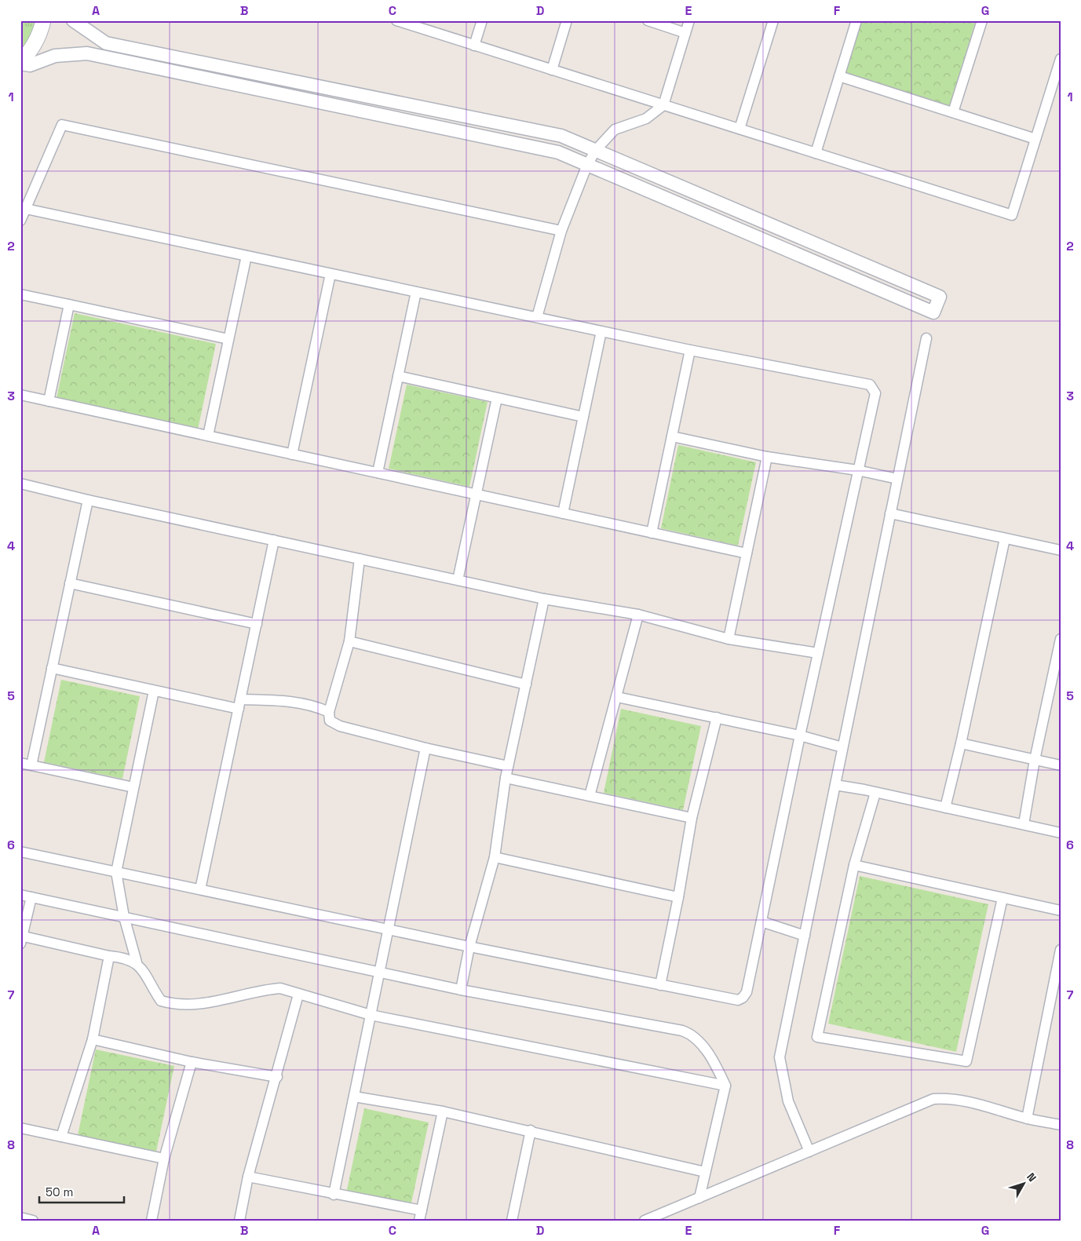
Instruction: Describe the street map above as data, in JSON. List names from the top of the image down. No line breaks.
{"scale_bar":"50 m","north":"top right","grid":{"columns":["A","B","C","D","E","F","G"],"rows":["1","2","3","4","5","6","7","8"]}}
